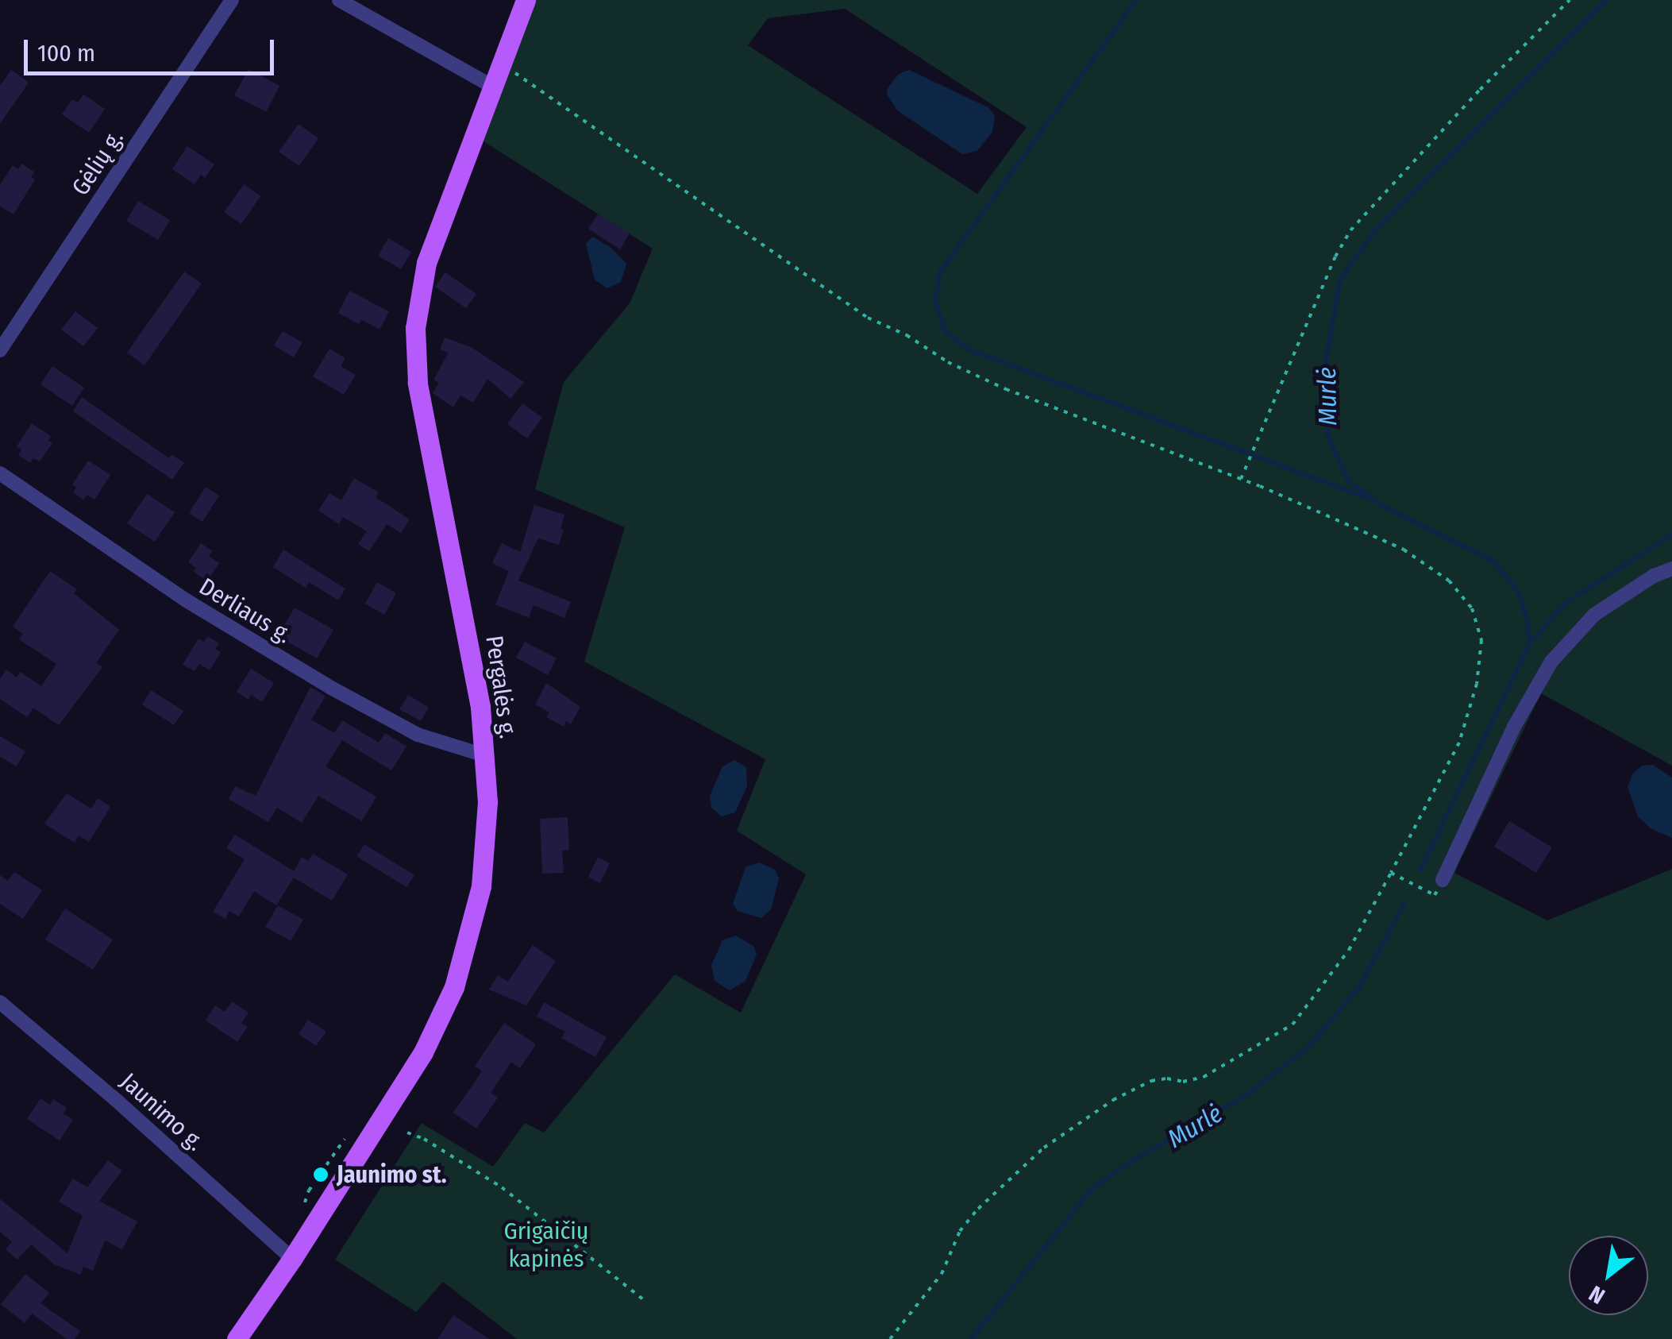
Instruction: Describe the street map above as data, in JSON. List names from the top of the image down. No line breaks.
{"streets":{"main road":["Pergalės g."],"street":["Gėlių g.","Derliaus g.","Jaunimo g."]},"crossings":[["Derliaus g.","Pergalės g."],["Pergalės g.","Jaunimo g."]],"water":["Murlė"],"parks":["Grigaičių kapinės"],"places":["Jaunimo st."],"scale_bar":"100 m","north":"bottom left"}
